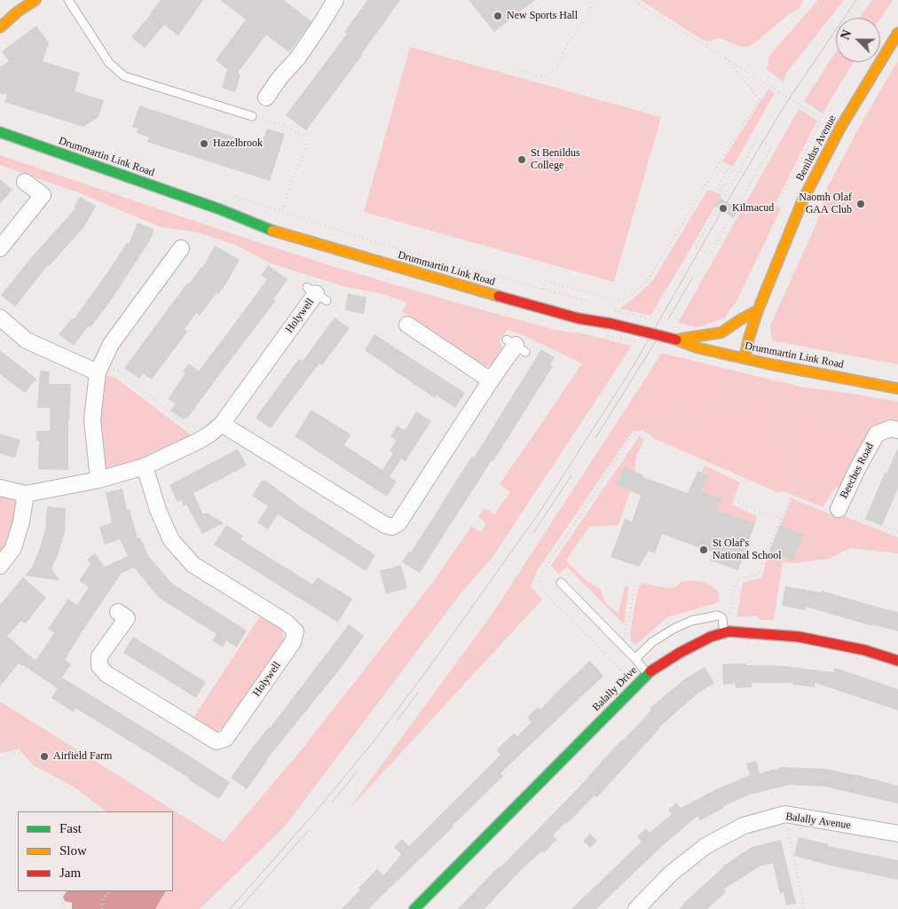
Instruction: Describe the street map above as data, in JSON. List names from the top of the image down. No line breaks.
{"streets":{"street":["Benildus Avenue","Drummartin Link Road","Holywell","Beeches Road","Balally Drive","Balally Avenue"]},"crossings":[["Benildus Avenue","Drummartin Link Road"]],"places":["New Sports Hall","Hazelbrook","St Benildus College","Naomh Olaf GAA Club","Kilmacud","St Olaf's National School","Airfield Farm"],"legend":["Fast","Slow","Jam"],"north":"top left"}
